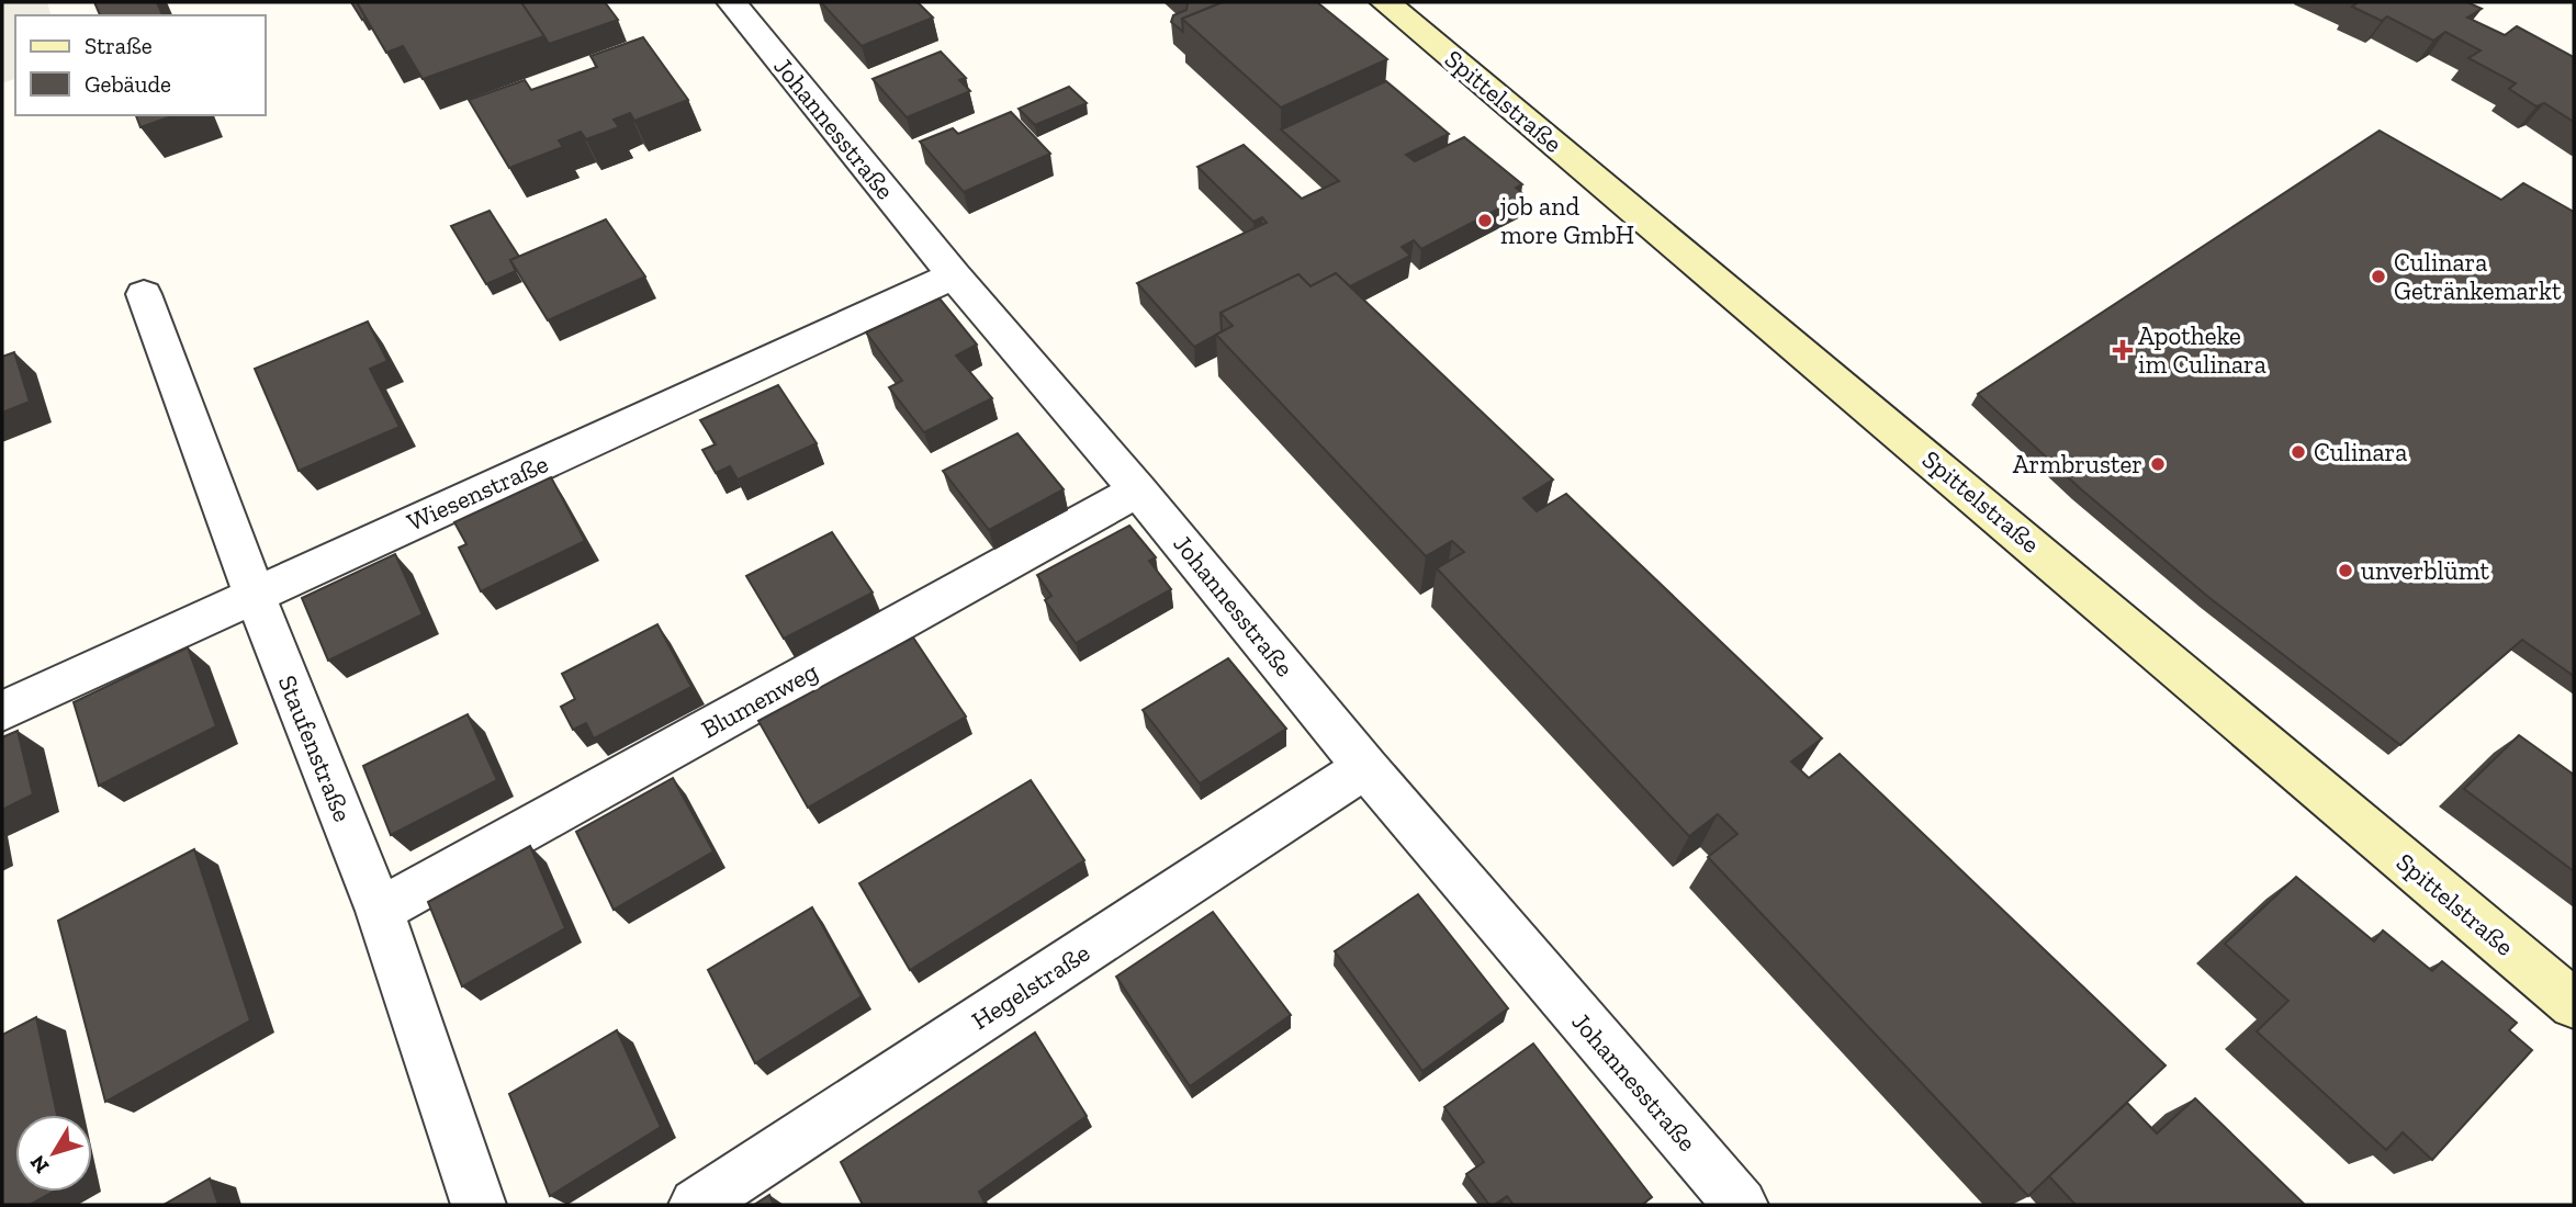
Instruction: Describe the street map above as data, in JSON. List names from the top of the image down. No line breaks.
{"streets":{"main road":["Spittelstraße"],"street":["Johannesstraße","Wiesenstraße","Blumenweg","Staufenstraße","Hegelstraße"]},"crossings":[["Johannesstraße","Wiesenstraße"],["Johannesstraße","Blumenweg"],["Johannesstraße","Hegelstraße"],["Wiesenstraße","Staufenstraße"],["Blumenweg","Staufenstraße"]],"places":{"other":["job and more GmbH","Culinara Getränkemarkt","Culinara","Armbruster","unverblümt"],"health":["Apotheke im Culinara"]},"legend":["Straße","Gebäude"],"north":"bottom left"}
